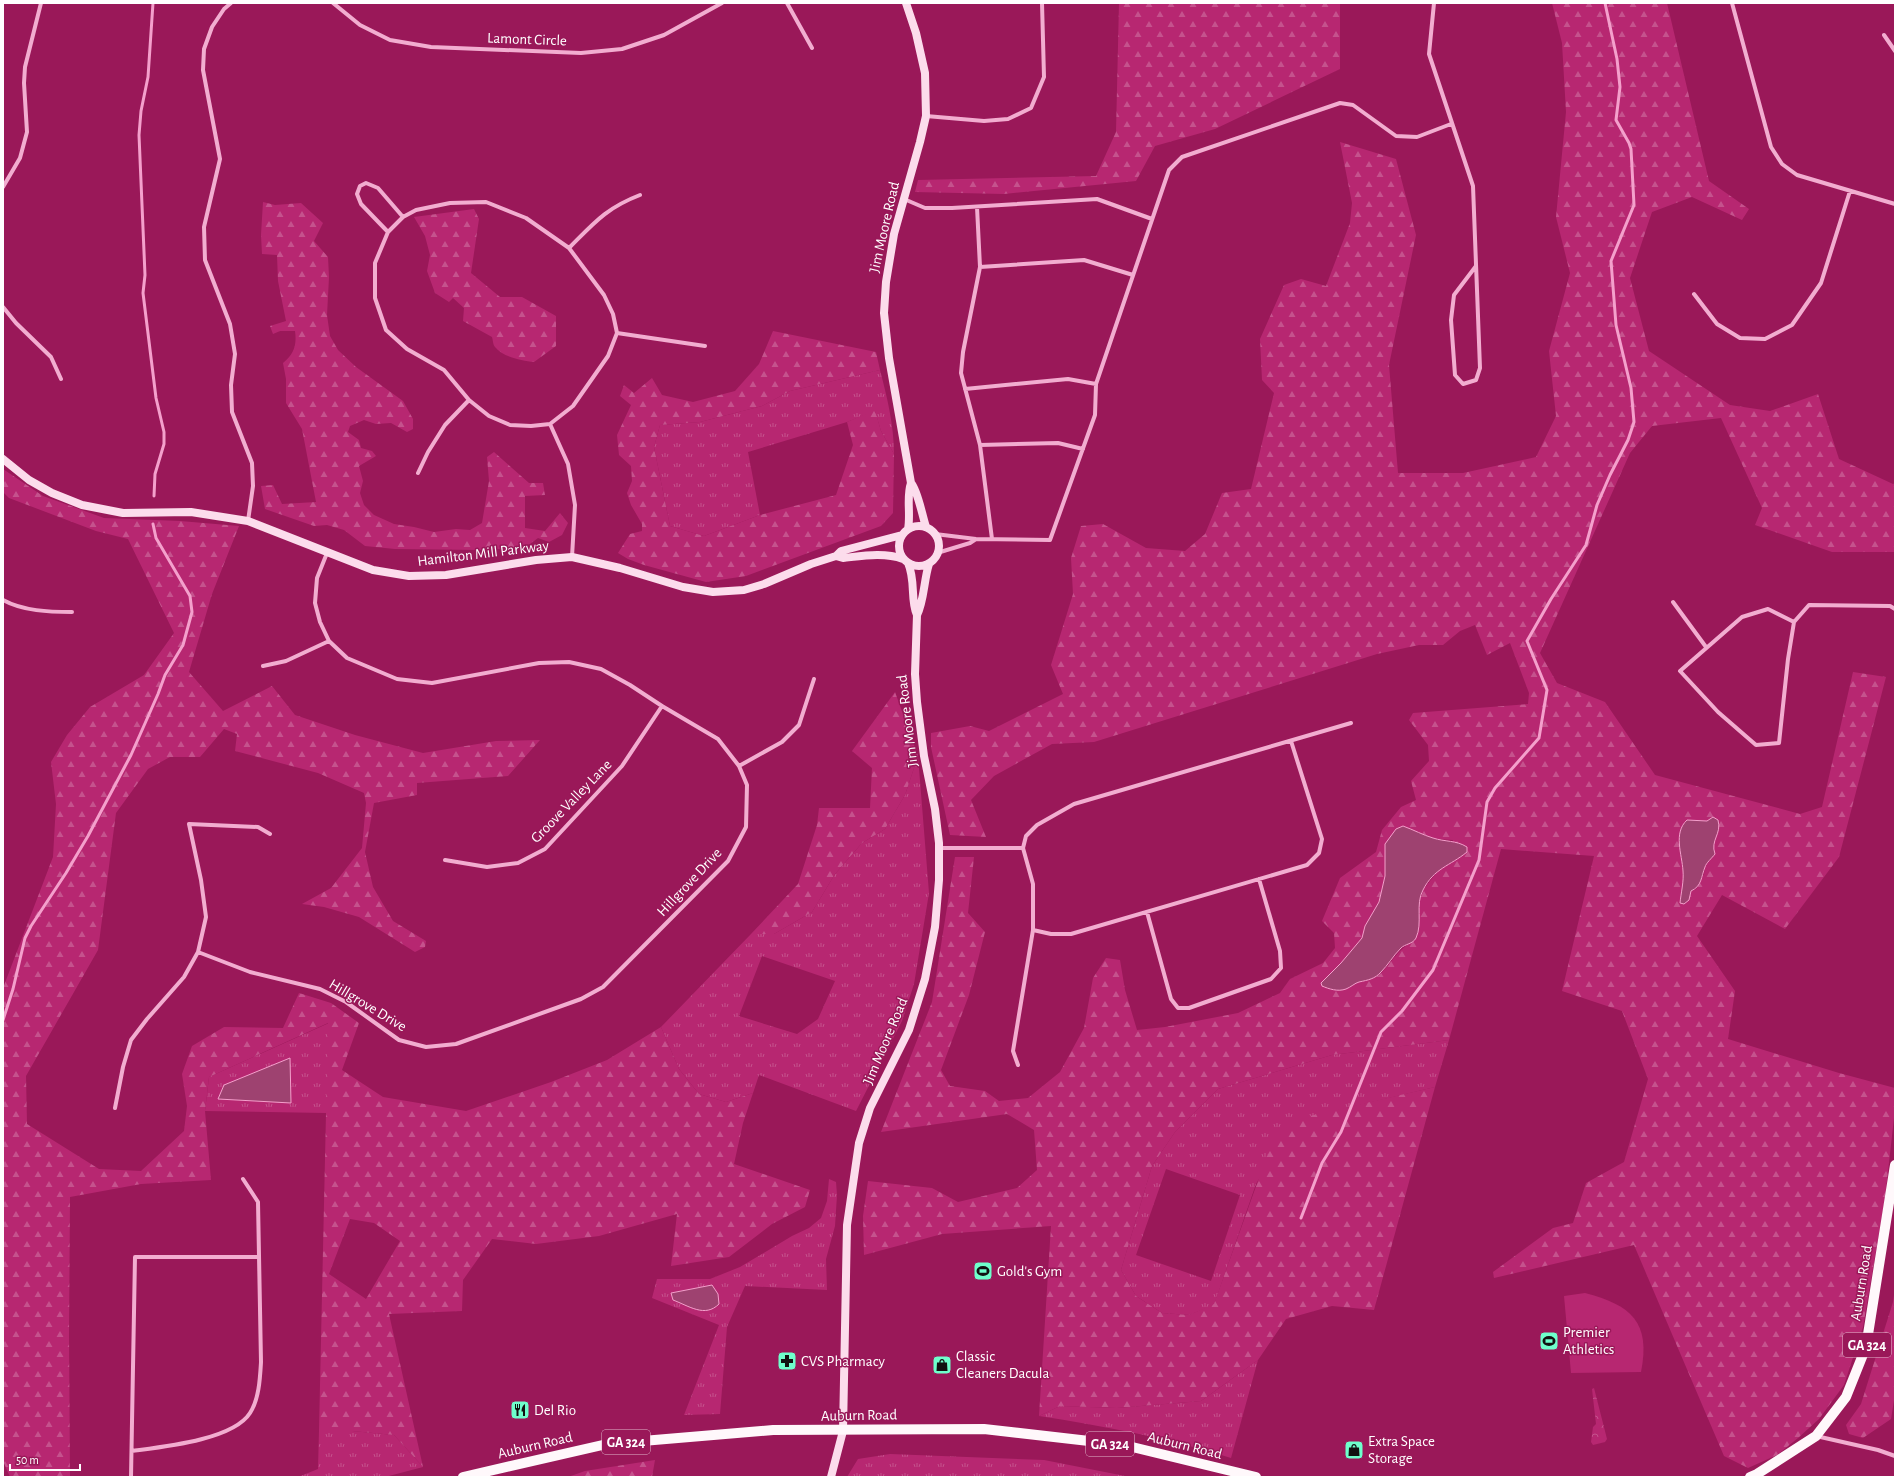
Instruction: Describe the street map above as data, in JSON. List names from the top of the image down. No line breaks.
{"streets":{"main road":["Auburn Road","GA 324"],"street":["Lamont Circle","Jim Moore Road","Hamilton Mill Parkway","Groove Valley Lane","Hillgrove Drive"]},"crossings":[["Jim Moore Road","Hamilton Mill Parkway"],["Jim Moore Road","Auburn Road"],["Hamilton Mill Parkway","Hillgrove Drive"],["Groove Valley Lane","Hillgrove Drive"]],"places":{"sports":["Gold's Gym","Premier Athletics"],"pharmacy":["CVS Pharmacy"],"shop":["Classic Cleaners Dacula","Extra Space Storage"],"restaurant":["Del Rio"]},"scale_bar":"50 m"}
